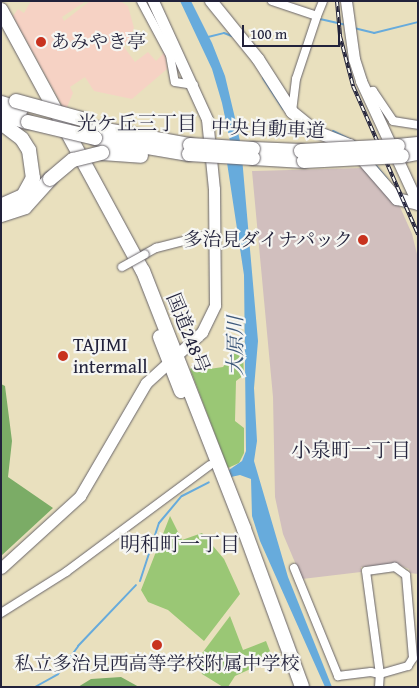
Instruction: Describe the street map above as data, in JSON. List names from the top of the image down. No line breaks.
{"streets":{"highway":["中央自動車道","国道248号"]},"districts":["光ケ丘三丁目","小泉町一丁目","明和町一丁目"],"water":["大原川"],"places":["あみやき亭","多治見ダイナパック","TAJIMI intermall","私立多治見西高等学校附属中学校"],"scale_bar":"100 m"}
